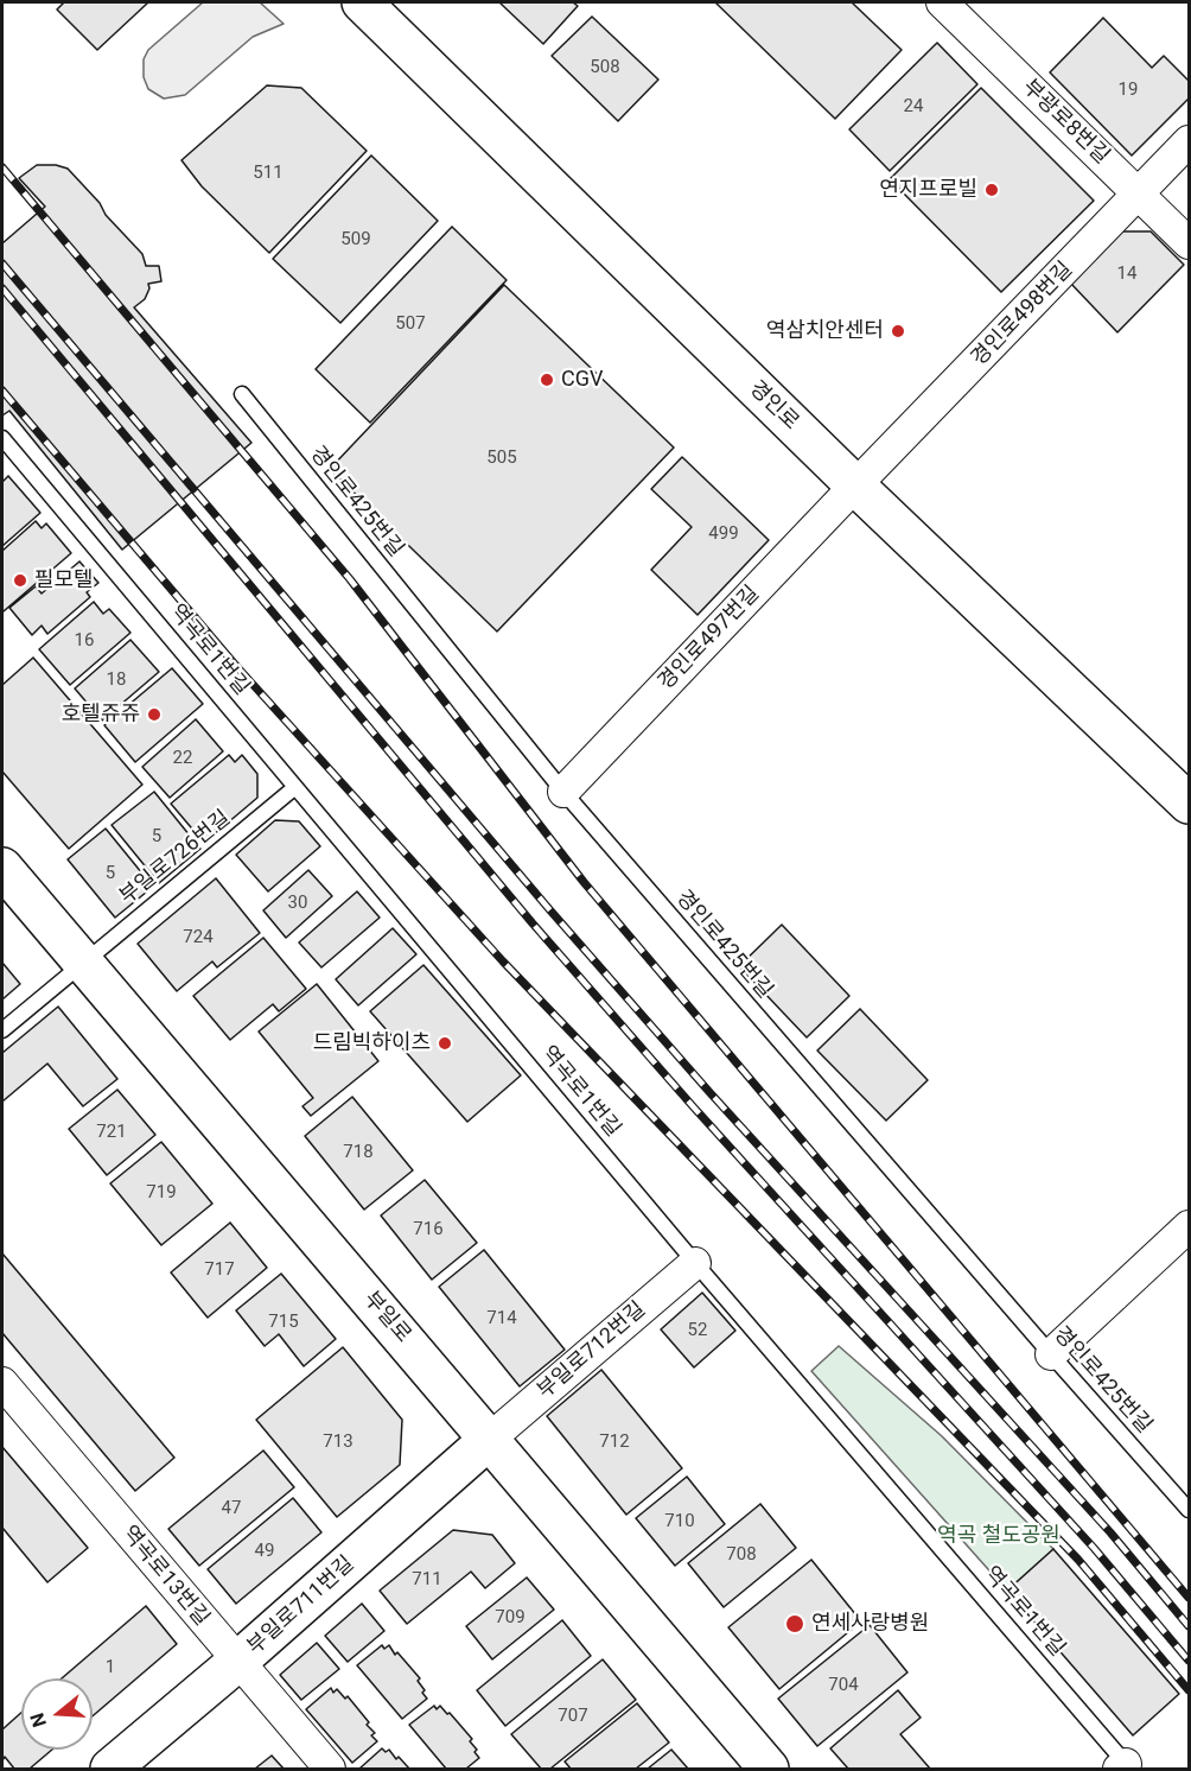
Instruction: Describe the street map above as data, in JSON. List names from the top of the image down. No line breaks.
{"streets":{"street":["부광로8번길","경인로498번길","경인로","경인로497번길","부일로","부일로712번길","역곡로13번길","부일로711번길"],"lane":["경인로425번길","역곡로1번길","부일로726번길"]},"crossings":[["부광로8번길","경인로498번길"],["경인로498번길","경인로"],["경인로498번길","경인로497번길"],["경인로","경인로497번길"],["경인로425번길","경인로497번길"],["역곡로1번길","부일로726번길"],["역곡로1번길","부일로712번길"],["부일로726번길","부일로"],["부일로","부일로712번길"],["부일로","부일로711번길"],["부일로712번길","부일로711번길"],["역곡로13번길","부일로711번길"]],"parks":["역곡 철도공원"],"places":["연지프로빌","역삼치안센터","CGV","필모텔","호텔쥬쥬","드림빅하이츠","연세사랑병원"],"house_numbers":["508","19","24","511","509","14","507","505","499","16","18","22","5","5","30","724","721","718","719","716","717","714","715","52","713","712","47","710","49","708","711","709","1","704","707"],"north":"left"}
